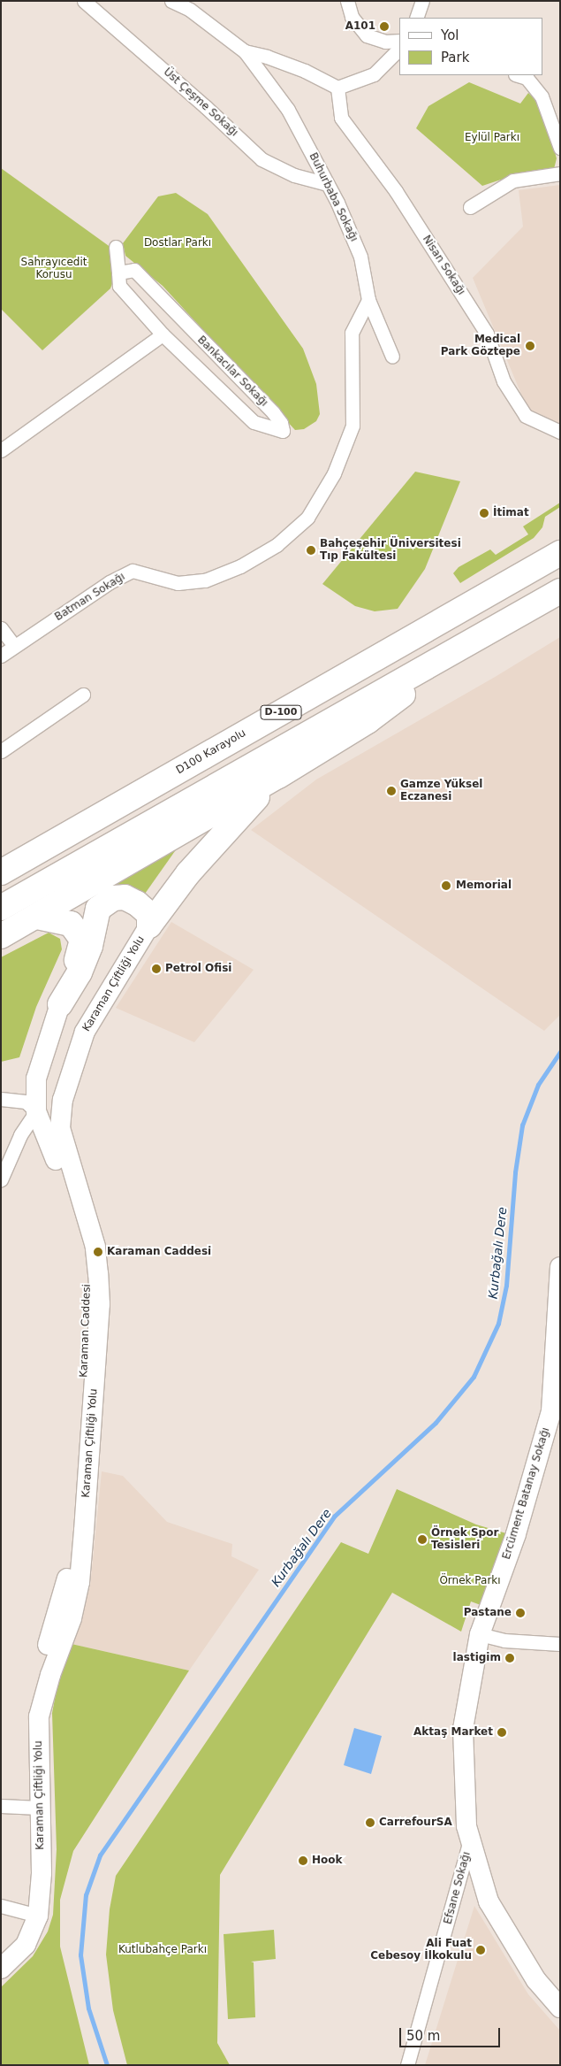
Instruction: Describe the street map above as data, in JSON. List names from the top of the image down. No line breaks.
{"streets":{"highway":["D-100","D100 Karayolu"],"main road":["Karaman Çiftliği Yolu","Karaman Caddesi","Ercüment Batanay Sokağı"],"street":["Üst Çeşme Sokağı","Buhurbaba Sokağı","Nisan Sokağı","Bankacılar Sokağı","Batman Sokağı","Efsane Sokağı"]},"crossings":[["Üst Çeşme Sokağı","Buhurbaba Sokağı"],["Buhurbaba Sokağı","Batman Sokağı"],["Karaman Çiftliği Yolu","Karaman Caddesi"],["Ercüment Batanay Sokağı","Efsane Sokağı"]],"water":["Kurbağalı Dere"],"parks":["Eylül Parkı","Dostlar Parkı","Sahrayıcedit Korusu","Örnek Parkı","Kutlubahçe Parkı"],"places":["A101","Medical Park Göztepe","İtimat","Bahçeşehir Üniversitesi Tıp Fakültesi","Gamze Yüksel Eczanesi","Memorial","Petrol Ofisi","Karaman Caddesi̇","Örnek Spor Tesisleri","Pastane","lastigim","Aktaş Market","CarrefourSA","Hook","Ali Fuat Cebesoy İlkokulu"],"legend":["Yol","Park"],"scale_bar":"50 m"}
